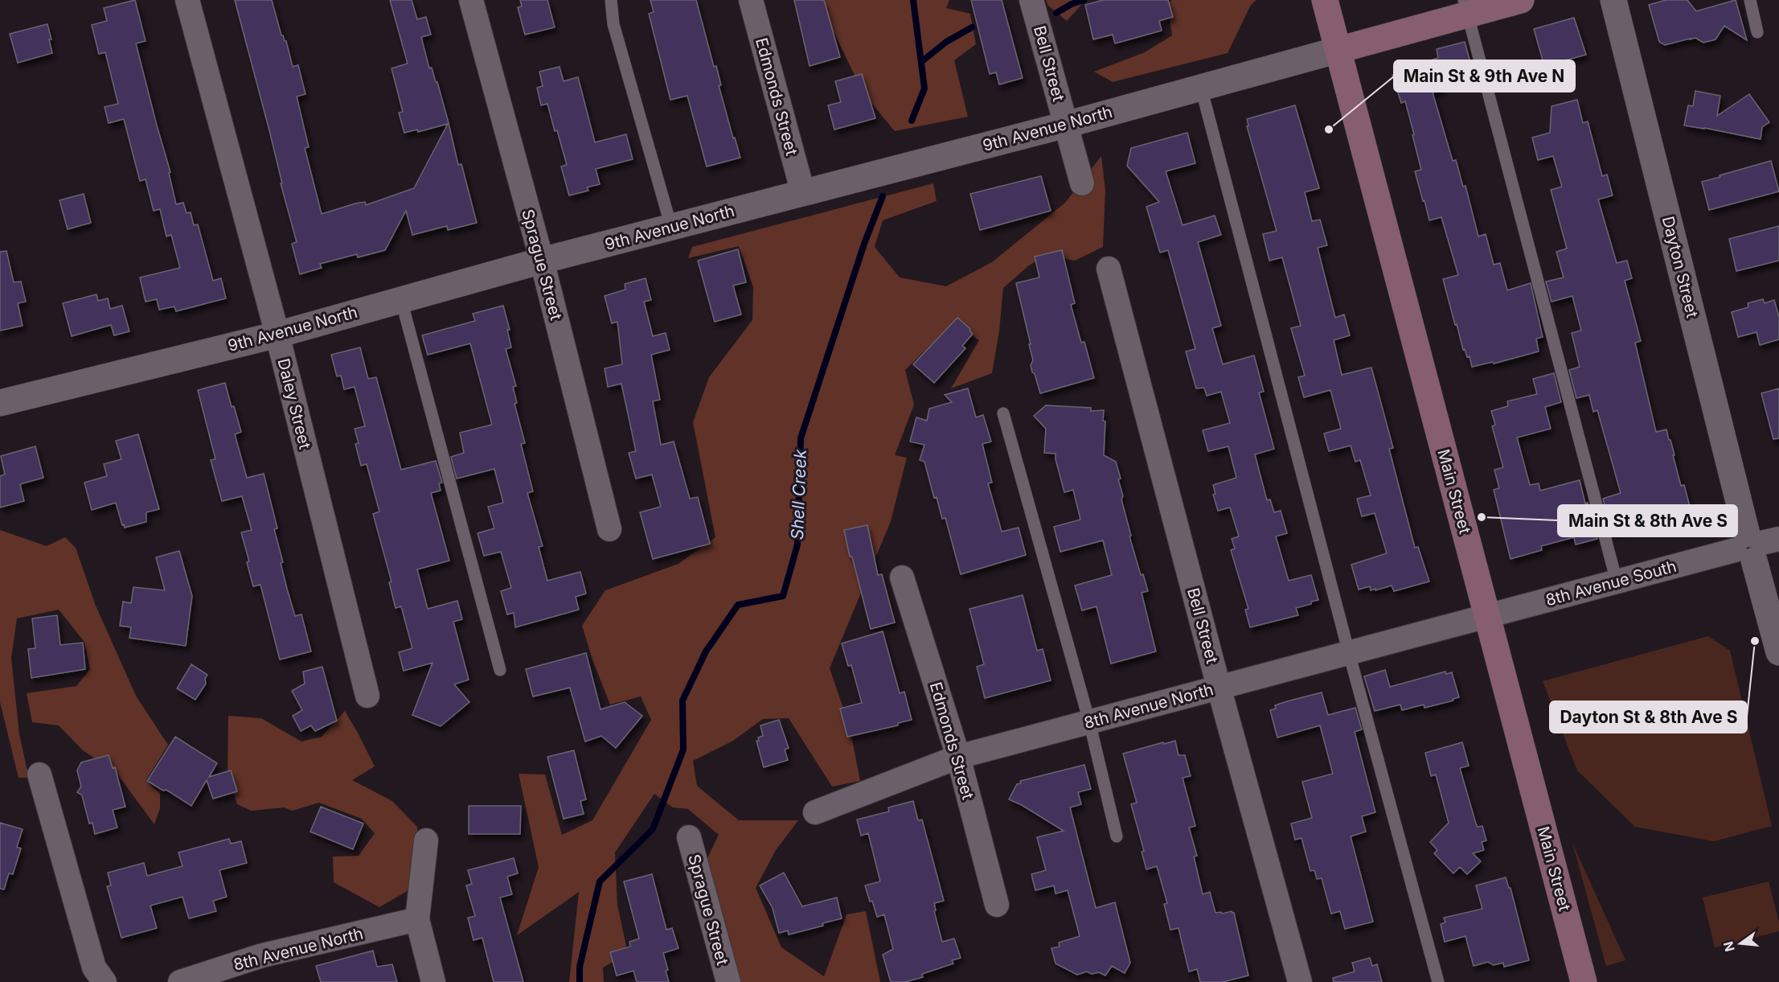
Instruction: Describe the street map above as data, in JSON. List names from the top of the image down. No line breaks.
{"streets":{"main road":["Main Street"],"street":["Bell Street","Edmonds Street","9th Avenue North","Sprague Street","Dayton Street","Daley Street","8th Avenue South","8th Avenue North"]},"crossings":[["Bell Street","9th Avenue North"],["Bell Street","8th Avenue North"],["Edmonds Street","9th Avenue North"],["Edmonds Street","8th Avenue North"],["9th Avenue North","Sprague Street"],["9th Avenue North","Daley Street"],["9th Avenue North","Main Street"],["Dayton Street","8th Avenue South"],["Main Street","8th Avenue South"],["Main Street","8th Avenue North"],["8th Avenue South","8th Avenue North"]],"water":["Shell Creek"],"places":["Main St & 9th Ave N","Main St & 8th Ave S","Dayton St & 8th Ave S"],"north":"left"}
